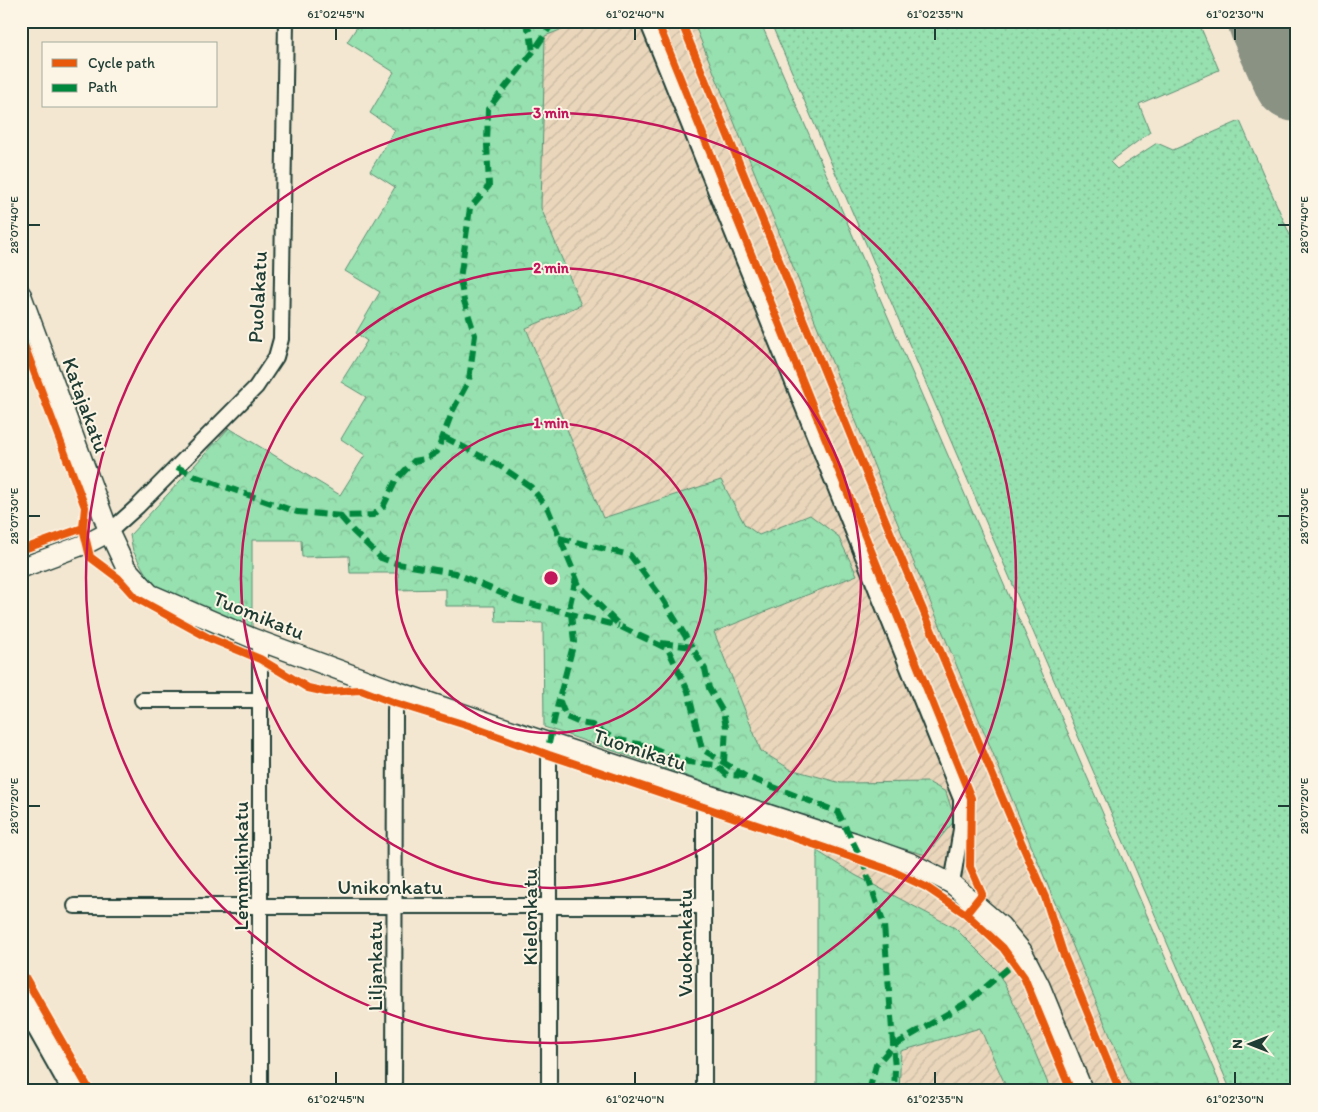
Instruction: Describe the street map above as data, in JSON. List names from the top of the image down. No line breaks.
{"streets":{"street":["Puolakatu","Katajakatu","Tuomikatu","Lemmikinkatu","Unikonkatu","Kielonkatu","Vuokonkatu","Liljankatu"]},"crossings":[["Puolakatu","Katajakatu"],["Puolakatu","Tuomikatu"],["Katajakatu","Tuomikatu"],["Tuomikatu","Lemmikinkatu"],["Tuomikatu","Kielonkatu"],["Tuomikatu","Vuokonkatu"],["Tuomikatu","Liljankatu"],["Lemmikinkatu","Unikonkatu"],["Unikonkatu","Kielonkatu"],["Unikonkatu","Vuokonkatu"],["Unikonkatu","Liljankatu"]],"legend":["Cycle path","Path"],"north":"left","coordinates":["61°02'45\"N","61°02'40\"N","61°02'35\"N","61°02'30\"N","28°07'40\"E","28°07'30\"E","28°07'20\"E"],"rings":["3 min","2 min","1 min"]}
